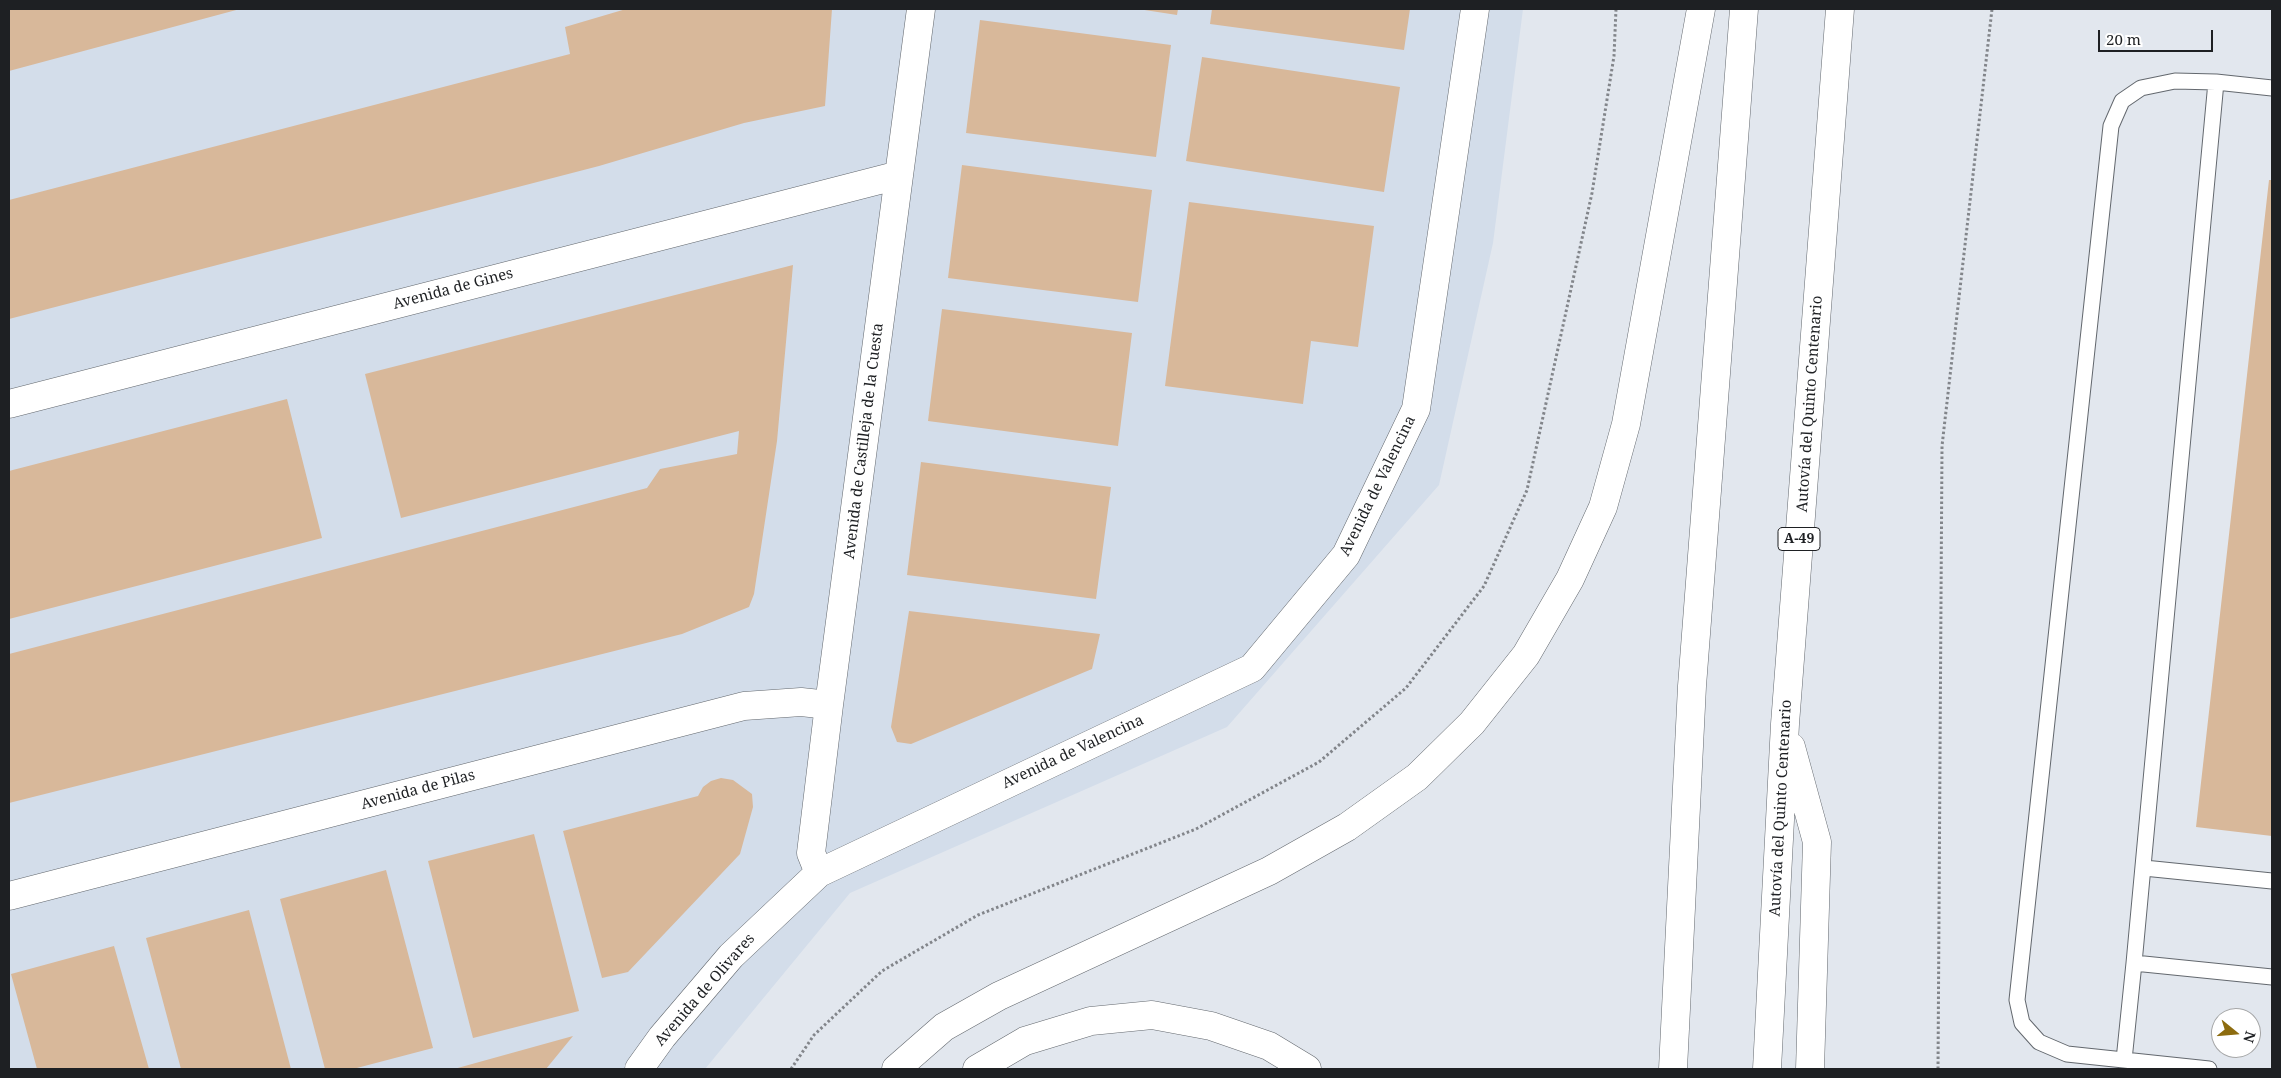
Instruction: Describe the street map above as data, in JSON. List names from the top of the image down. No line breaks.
{"streets":{"main road":["Avenida de Gines","Autovía del Quinto Centenario","Avenida de Castilleja de la Cuesta","Avenida de Valencina","A-49","Avenida de Pilas","Avenida de Olivares"]},"crossings":[["Avenida de Gines","Avenida de Castilleja de la Cuesta"],["Avenida de Castilleja de la Cuesta","Avenida de Valencina"],["Avenida de Castilleja de la Cuesta","Avenida de Pilas"],["Avenida de Castilleja de la Cuesta","Avenida de Olivares"],["Avenida de Valencina","Avenida de Olivares"]],"scale_bar":"20 m","north":"right"}
